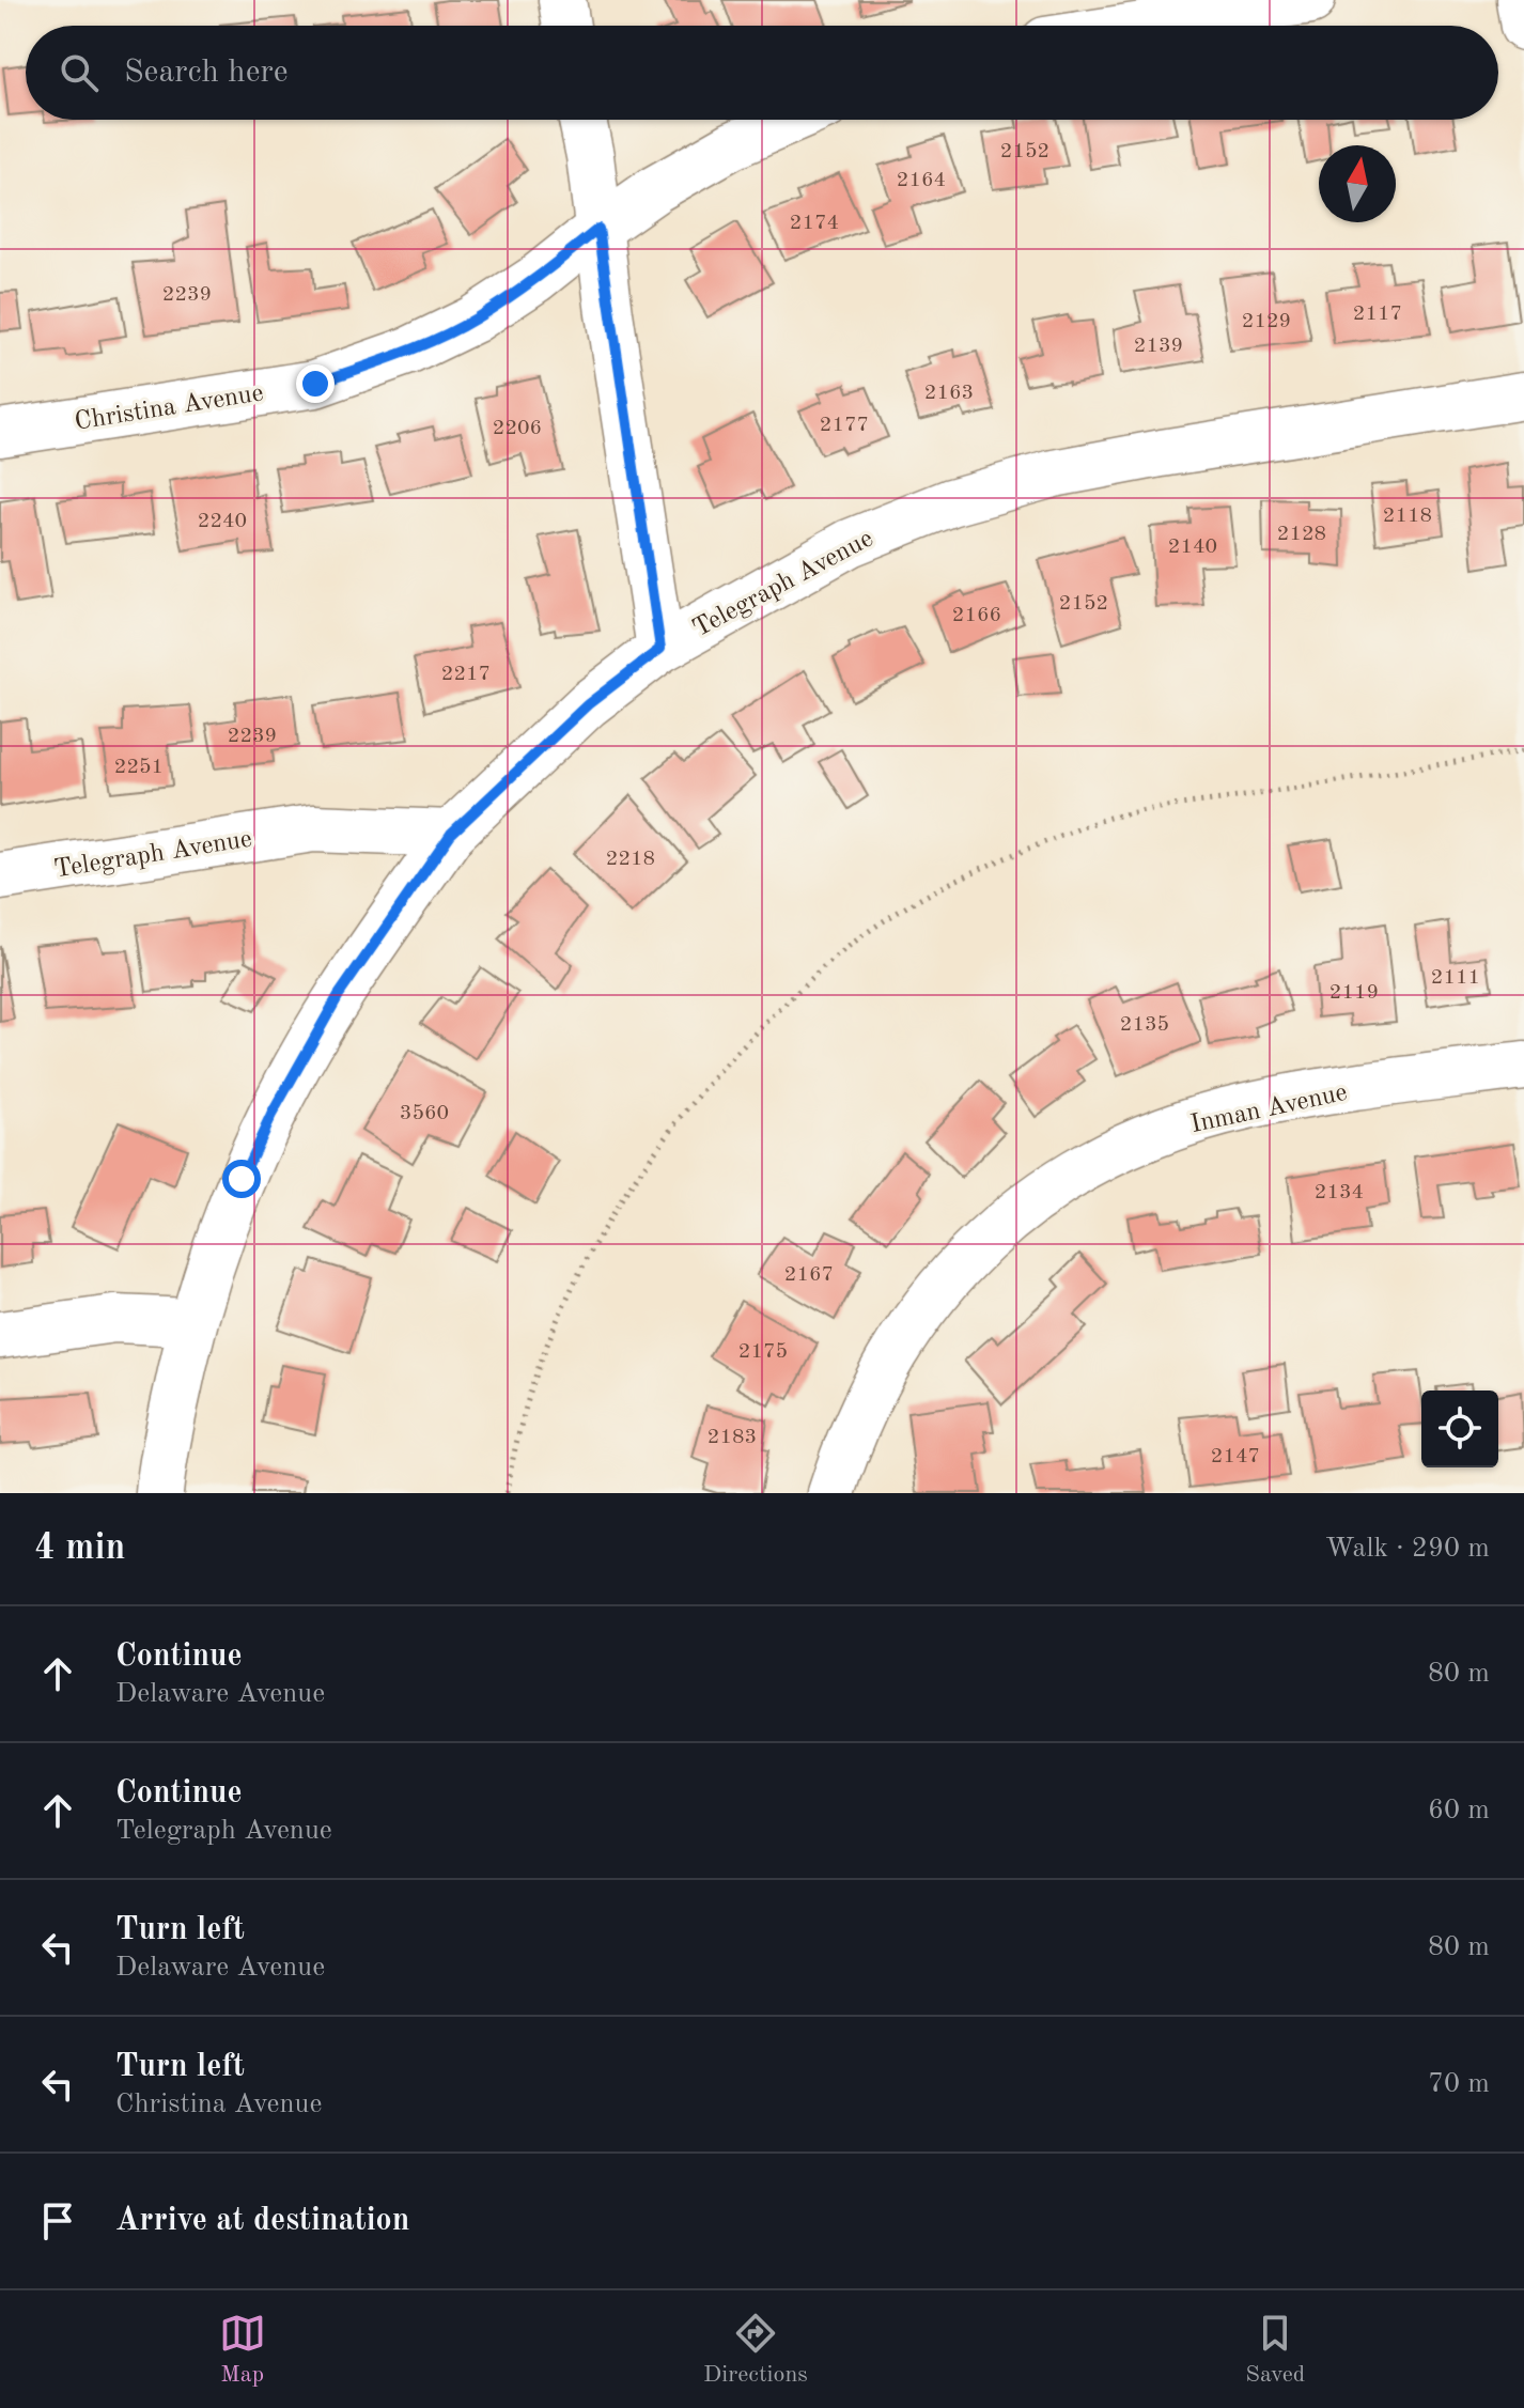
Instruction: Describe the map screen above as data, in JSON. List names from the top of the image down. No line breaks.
{"streets":{"street":["Christina Avenue","Telegraph Avenue","Inman Avenue"]},"house_numbers":["2152","2164","2174","2239","2117","2129","2139","2163","2177","2206","2118","2240","2128","2140","2152","2166","2217","2239","2251","2218","2111","2119","2135","3560","2134","2167","2175","2183","2147"],"north":"top","page":{"search":"Search here","heading":["4 min","Walk · 290 m"],"list":[["Continue","Delaware Avenue","80 m"],["Continue","Telegraph Avenue","60 m"],["Turn left","Delaware Avenue","80 m"],["Turn left","Christina Avenue","70 m"],"Arrive at destination"],"nav":["Map","Directions","Saved"]}}
